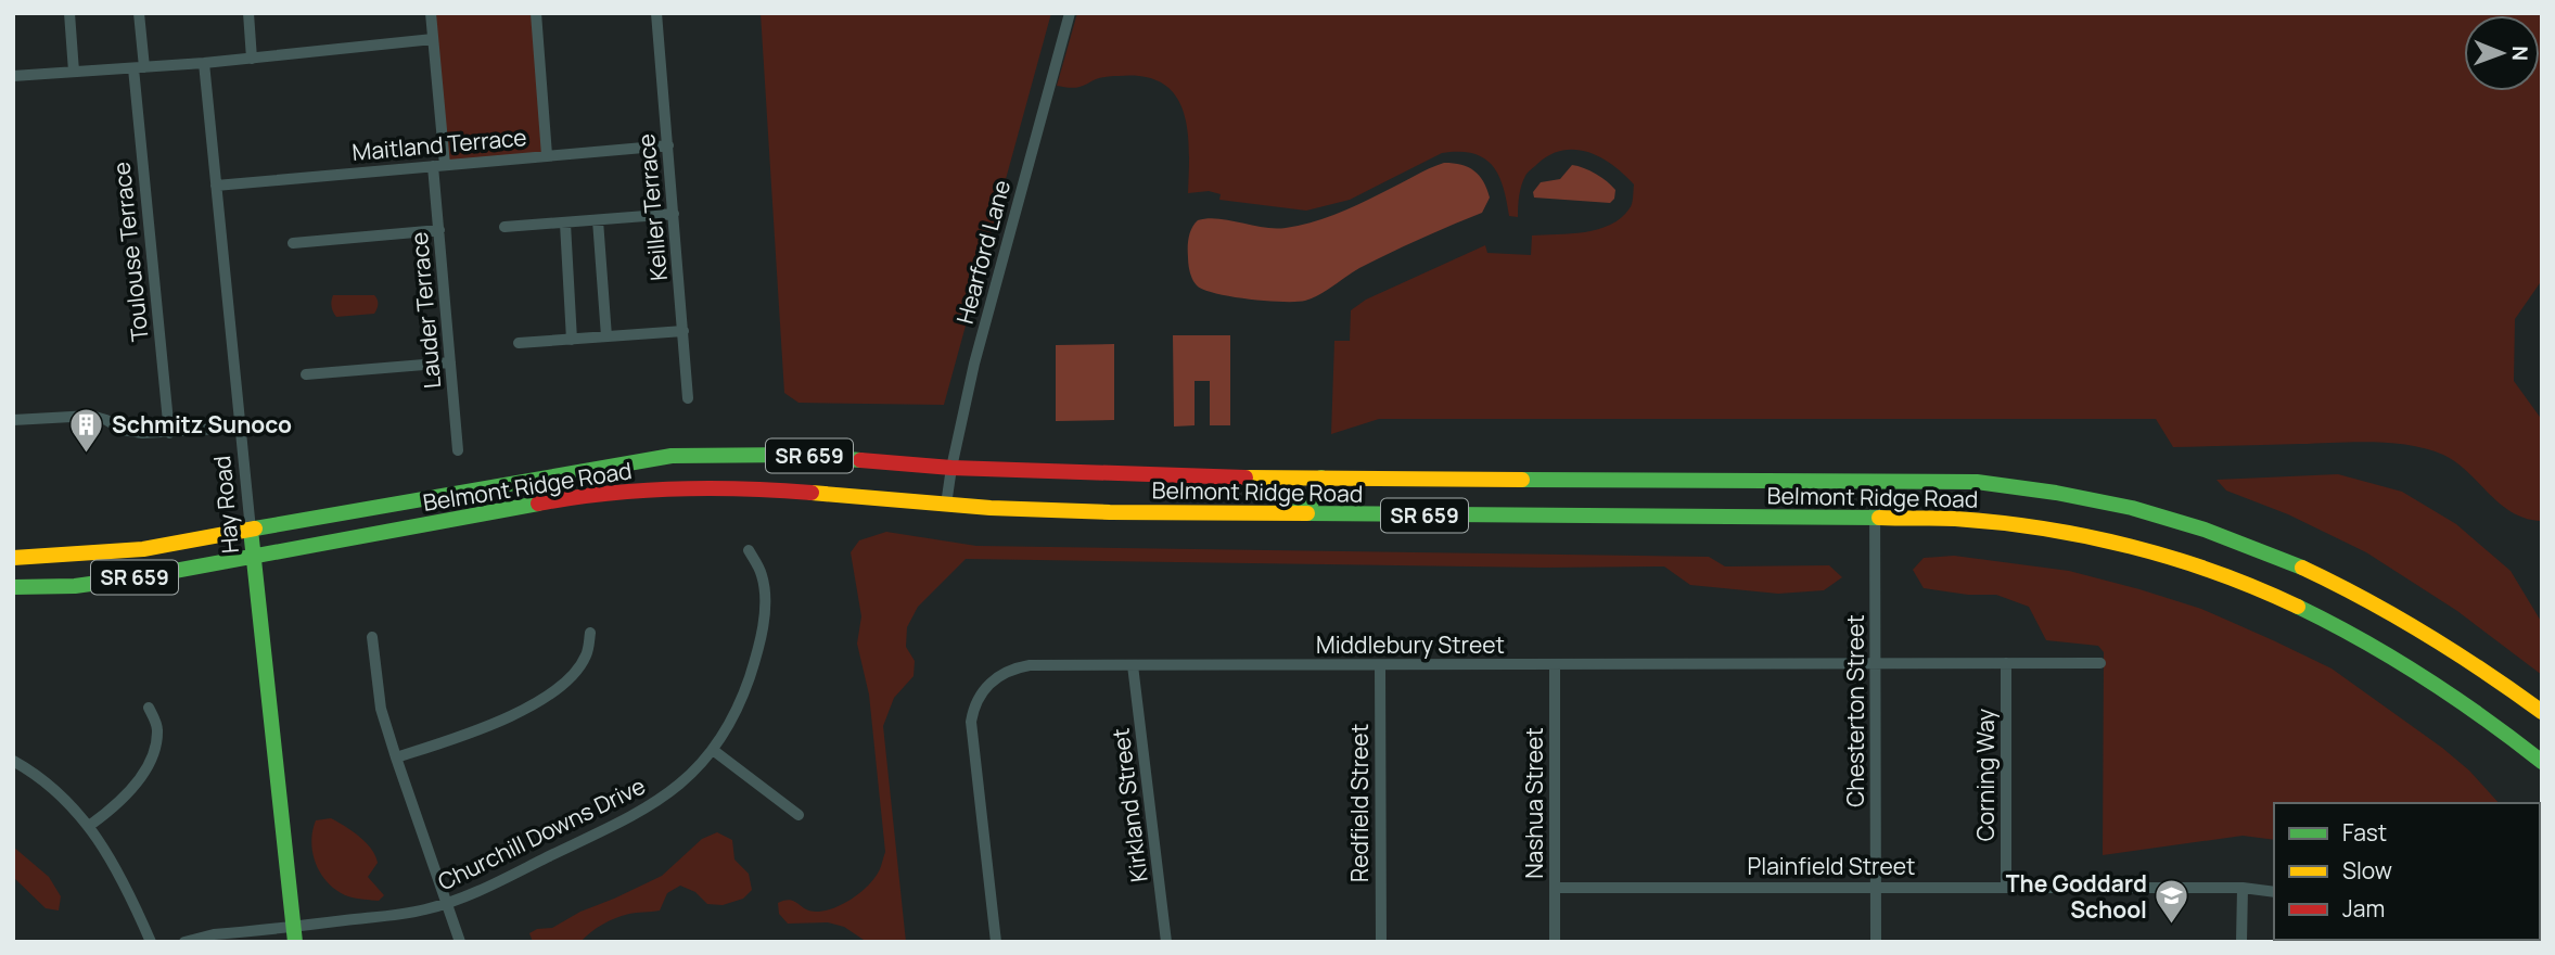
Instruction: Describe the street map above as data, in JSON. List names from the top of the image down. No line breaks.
{"streets":{"main road":["SR 659","Belmont Ridge Road","Hay Road"],"street":["Maitland Terrace","Keiller Terrace","Toulouse Terrace","Hearford Lane","Lauder Terrace","Middlebury Street","Chesterton Street","Corning Way","Redfield Street","Nashua Street","Kirkland Street","Churchill Downs Drive","Plainfield Street"]},"crossings":[["Maitland Terrace","Keiller Terrace"],["Maitland Terrace","Lauder Terrace"],["Maitland Terrace","Hay Road"],["Hearford Lane","Belmont Ridge Road"],["Belmont Ridge Road","Hay Road"],["Belmont Ridge Road","Chesterton Street"],["Hay Road","Churchill Downs Drive"],["Middlebury Street","Chesterton Street"],["Middlebury Street","Corning Way"],["Middlebury Street","Redfield Street"],["Middlebury Street","Nashua Street"],["Middlebury Street","Kirkland Street"],["Chesterton Street","Plainfield Street"],["Corning Way","Plainfield Street"],["Nashua Street","Plainfield Street"]],"places":{"building":["Schmitz Sunoco"],"school or university":["The Goddard School"]},"legend":["Fast","Slow","Jam"],"north":"right"}
